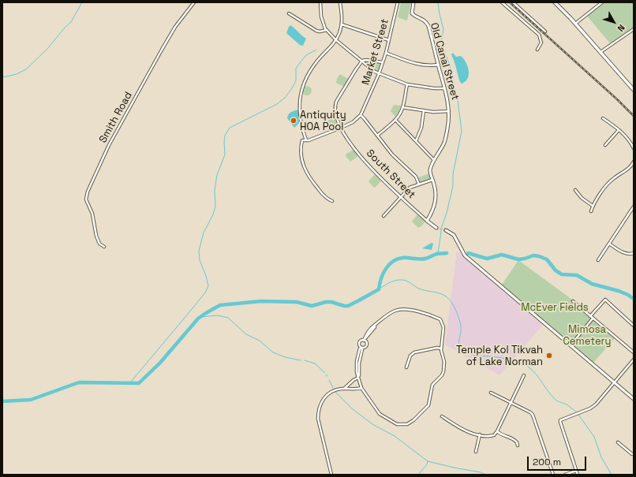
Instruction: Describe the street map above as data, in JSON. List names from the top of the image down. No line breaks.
{"streets":{"street":["Market Street","Old Canal Street","Smith Road","South Street"]},"crossings":[["Market Street","South Street"],["Old Canal Street","South Street"]],"parks":["McEver Fields","Mimosa Cemetery"],"places":["Antiquity HOA Pool","Temple Kol Tikvah of Lake Norman"],"scale_bar":"200 m","north":"bottom right"}
